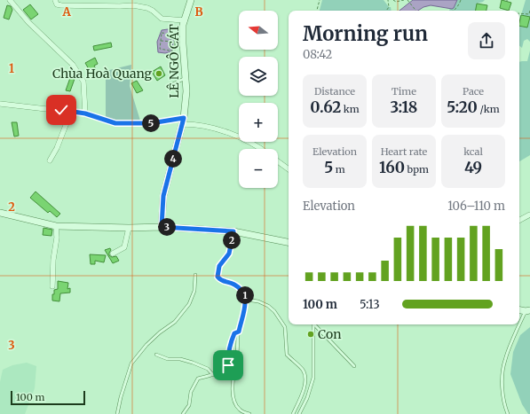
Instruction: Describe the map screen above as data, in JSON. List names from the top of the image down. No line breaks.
{"streets":{"street":["LÊ NGÔ CÁT"]},"places":["Chùa Hoà Quang","Con"],"scale_bar":"100 m","north":"left","page":{"map_buttons":["+","−"],"heading":["Morning run","08:42"],"stats":[["Distance","0.62 km"],["Time","3:18"],["Pace","5:20 /km"],["Elevation","5 m"],["Heart rate","160 bpm"],["kcal","49"]],"pins":["5","4","3","2","1"],"chart":["Elevation","106–110 m"],"list":[{"name":"100 m","note":"5:13"}],"scale":"100 m"},"grid":{"columns":["A","B"],"rows":["1","2","3"]}}
